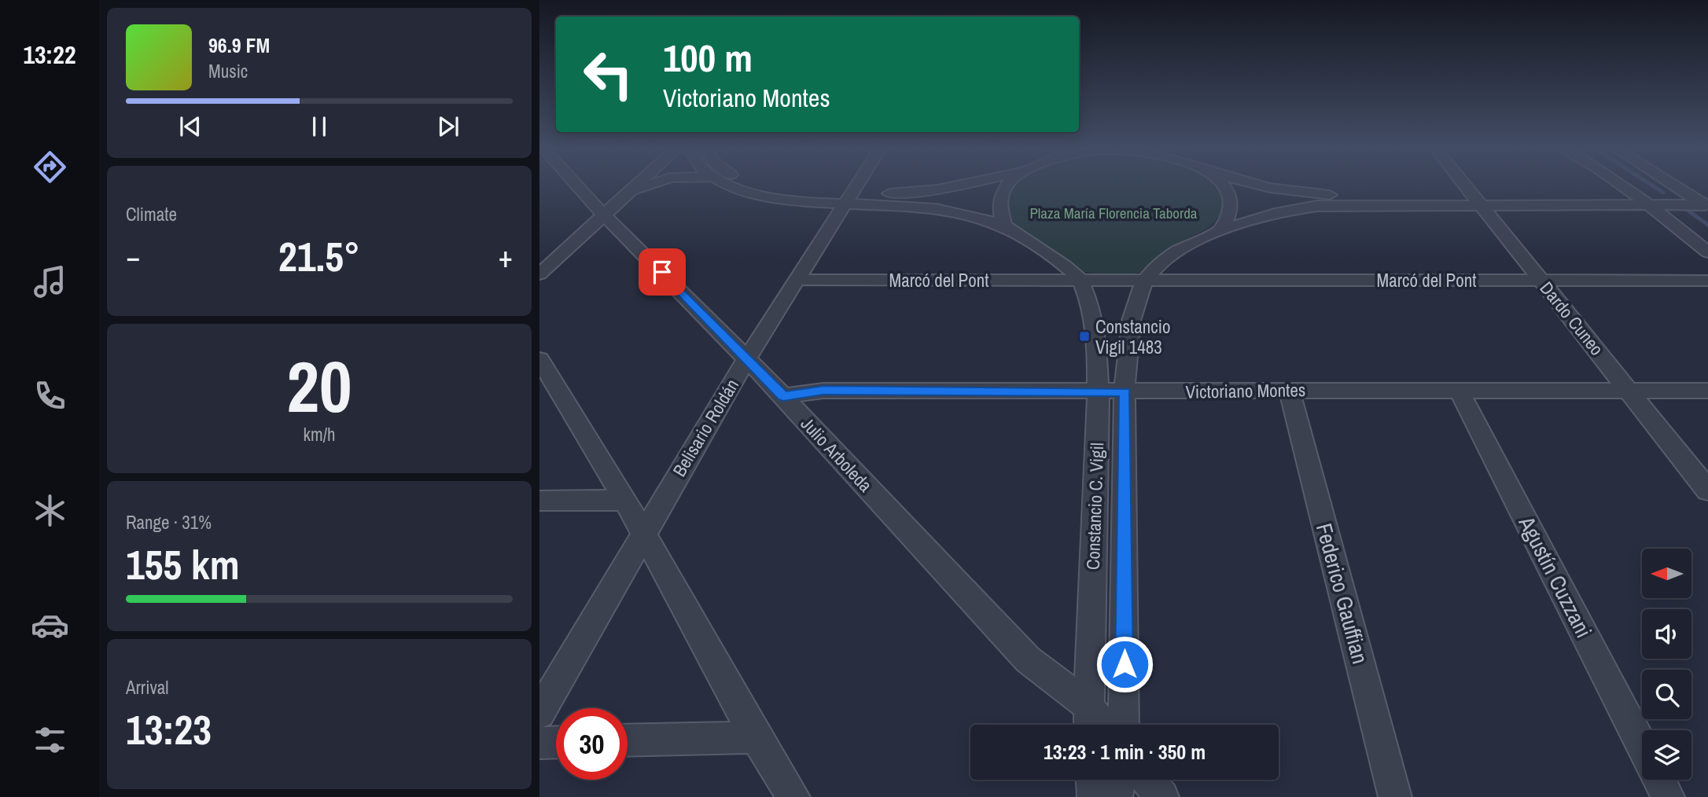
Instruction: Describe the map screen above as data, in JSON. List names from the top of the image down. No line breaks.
{"streets":{"street":["Marcó del Pont","Dardo Cuneo","Victoriano Montes","Belisario Roldán","Julio Arboleda","Constancio C. Vigil","Agustín Cuzzani","Federico Gauffian"]},"crossings":[["Marcó del Pont","Dardo Cuneo"],["Marcó del Pont","Belisario Roldán"],["Marcó del Pont","Constancio C. Vigil"],["Dardo Cuneo","Victoriano Montes"],["Victoriano Montes","Julio Arboleda"],["Victoriano Montes","Constancio C. Vigil"],["Victoriano Montes","Agustín Cuzzani"],["Victoriano Montes","Federico Gauffian"],["Belisario Roldán","Julio Arboleda"],["Julio Arboleda","Constancio C. Vigil"]],"parks":["Plaza María Florencia Taborda"],"places":{"transit":["Constancio Vigil 1483"]},"north":"left","page":{"tabs":"13:22","turn":["100 m","Victoriano Montes"],"song":["96.9 FM","Music"],"tile":["Climate",["20","km/h"],["Range · 31%","155 km"],["Arrival","13:23"]],"heat":["−","21.5°","+"],"limit":"30","trip":"13:23 · 1 min · 350 m"}}
